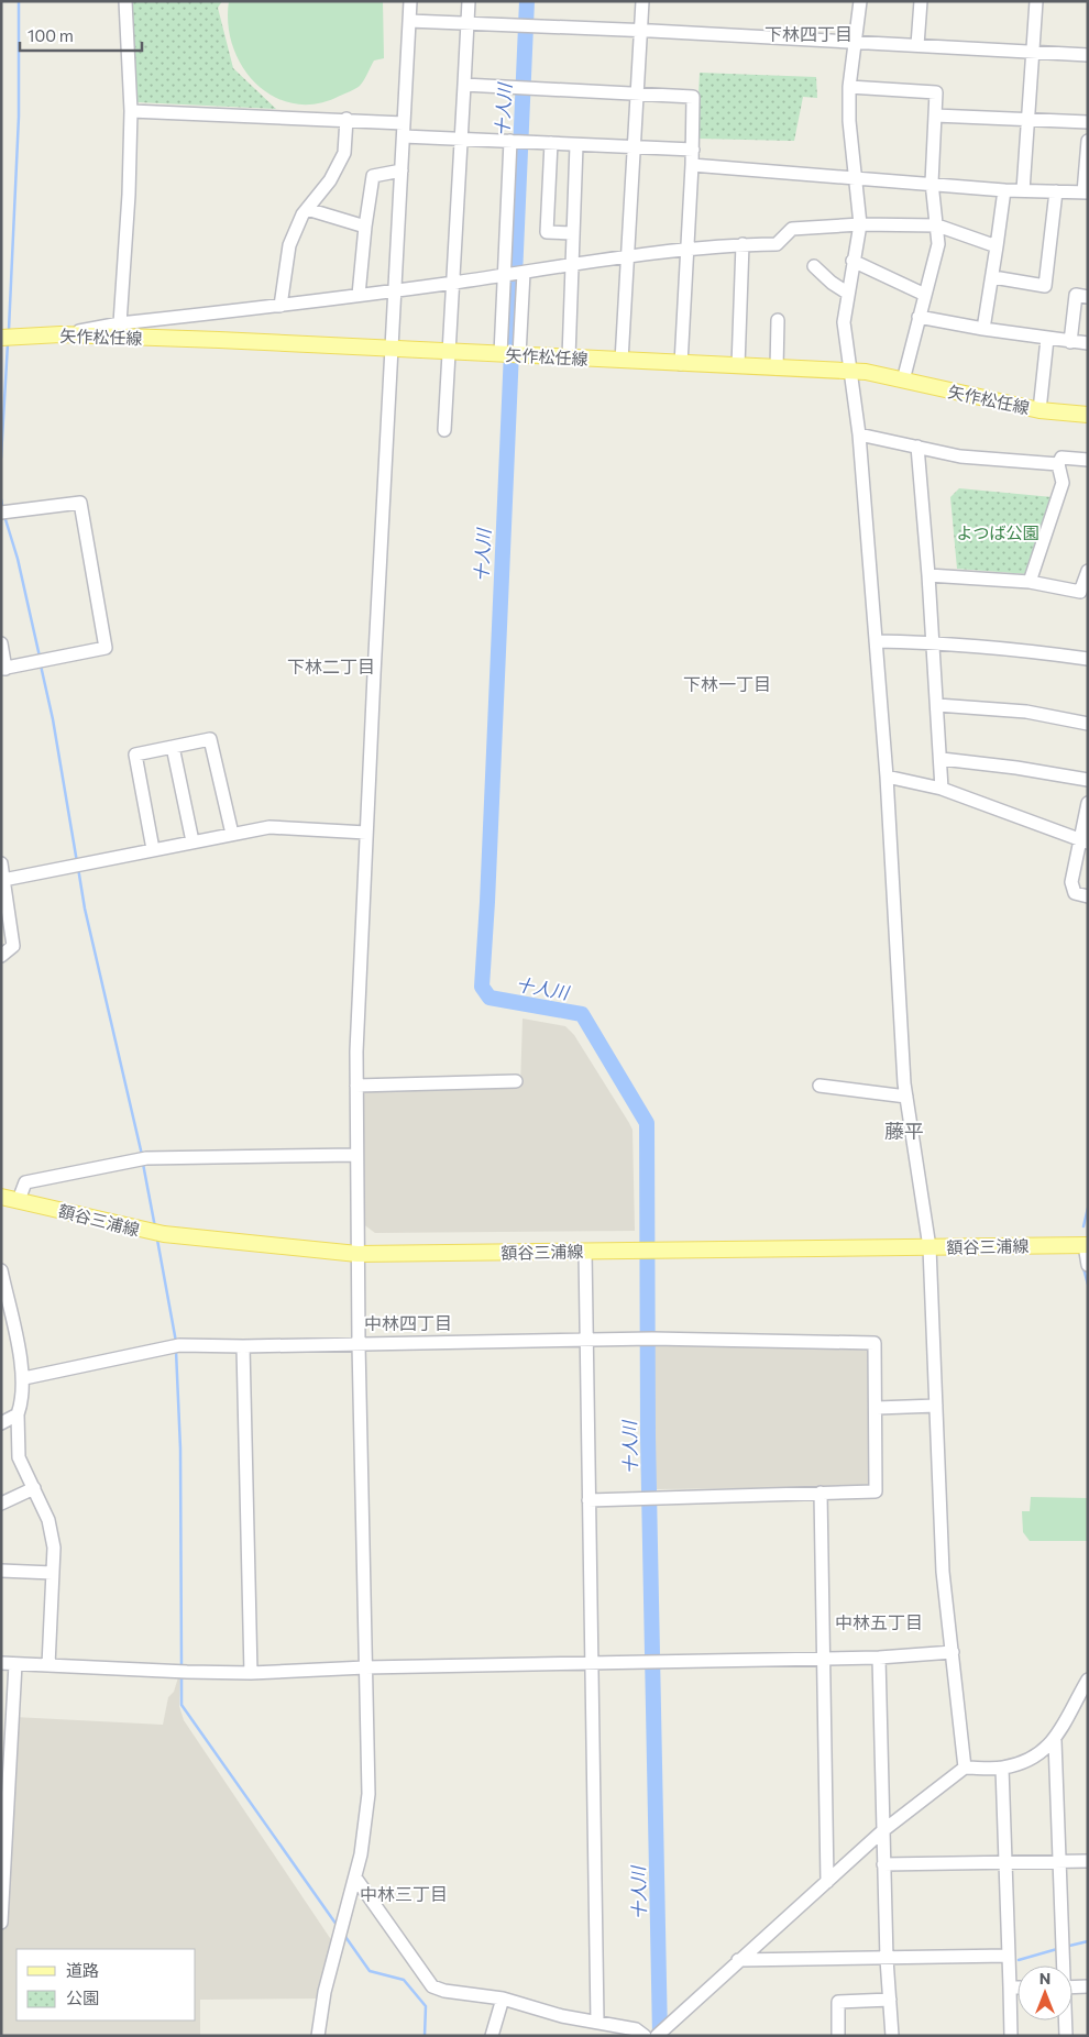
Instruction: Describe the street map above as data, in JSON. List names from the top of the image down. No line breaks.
{"streets":{"main road":["矢作松任線","額谷三浦線"]},"districts":["下林四丁目","下林二丁目","下林一丁目","藤平","中林四丁目","中林五丁目","中林三丁目"],"water":["十人川"],"parks":["よつば公園"],"legend":["道路","公園"],"scale_bar":"100 m","north":"top"}
